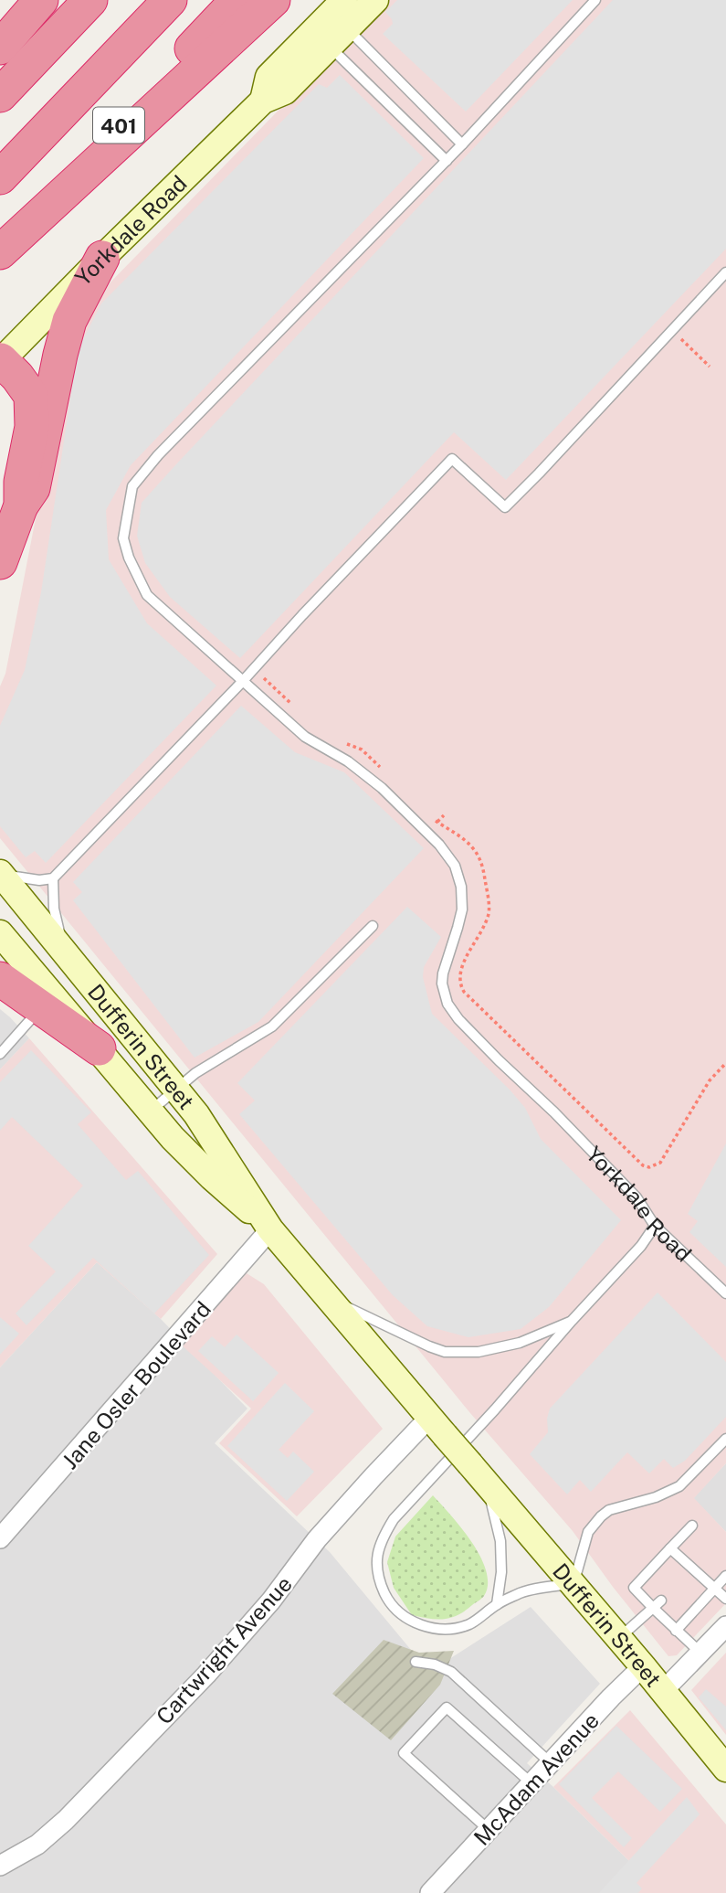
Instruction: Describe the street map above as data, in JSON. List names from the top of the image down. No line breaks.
{"streets":{"highway":["401"],"main road":["Yorkdale Road","Dufferin Street"],"street":["Jane Osler Boulevard","Cartwright Avenue","McAdam Avenue"]},"crossings":[["Dufferin Street","Jane Osler Boulevard"],["Dufferin Street","Cartwright Avenue"],["Dufferin Street","McAdam Avenue"]]}
